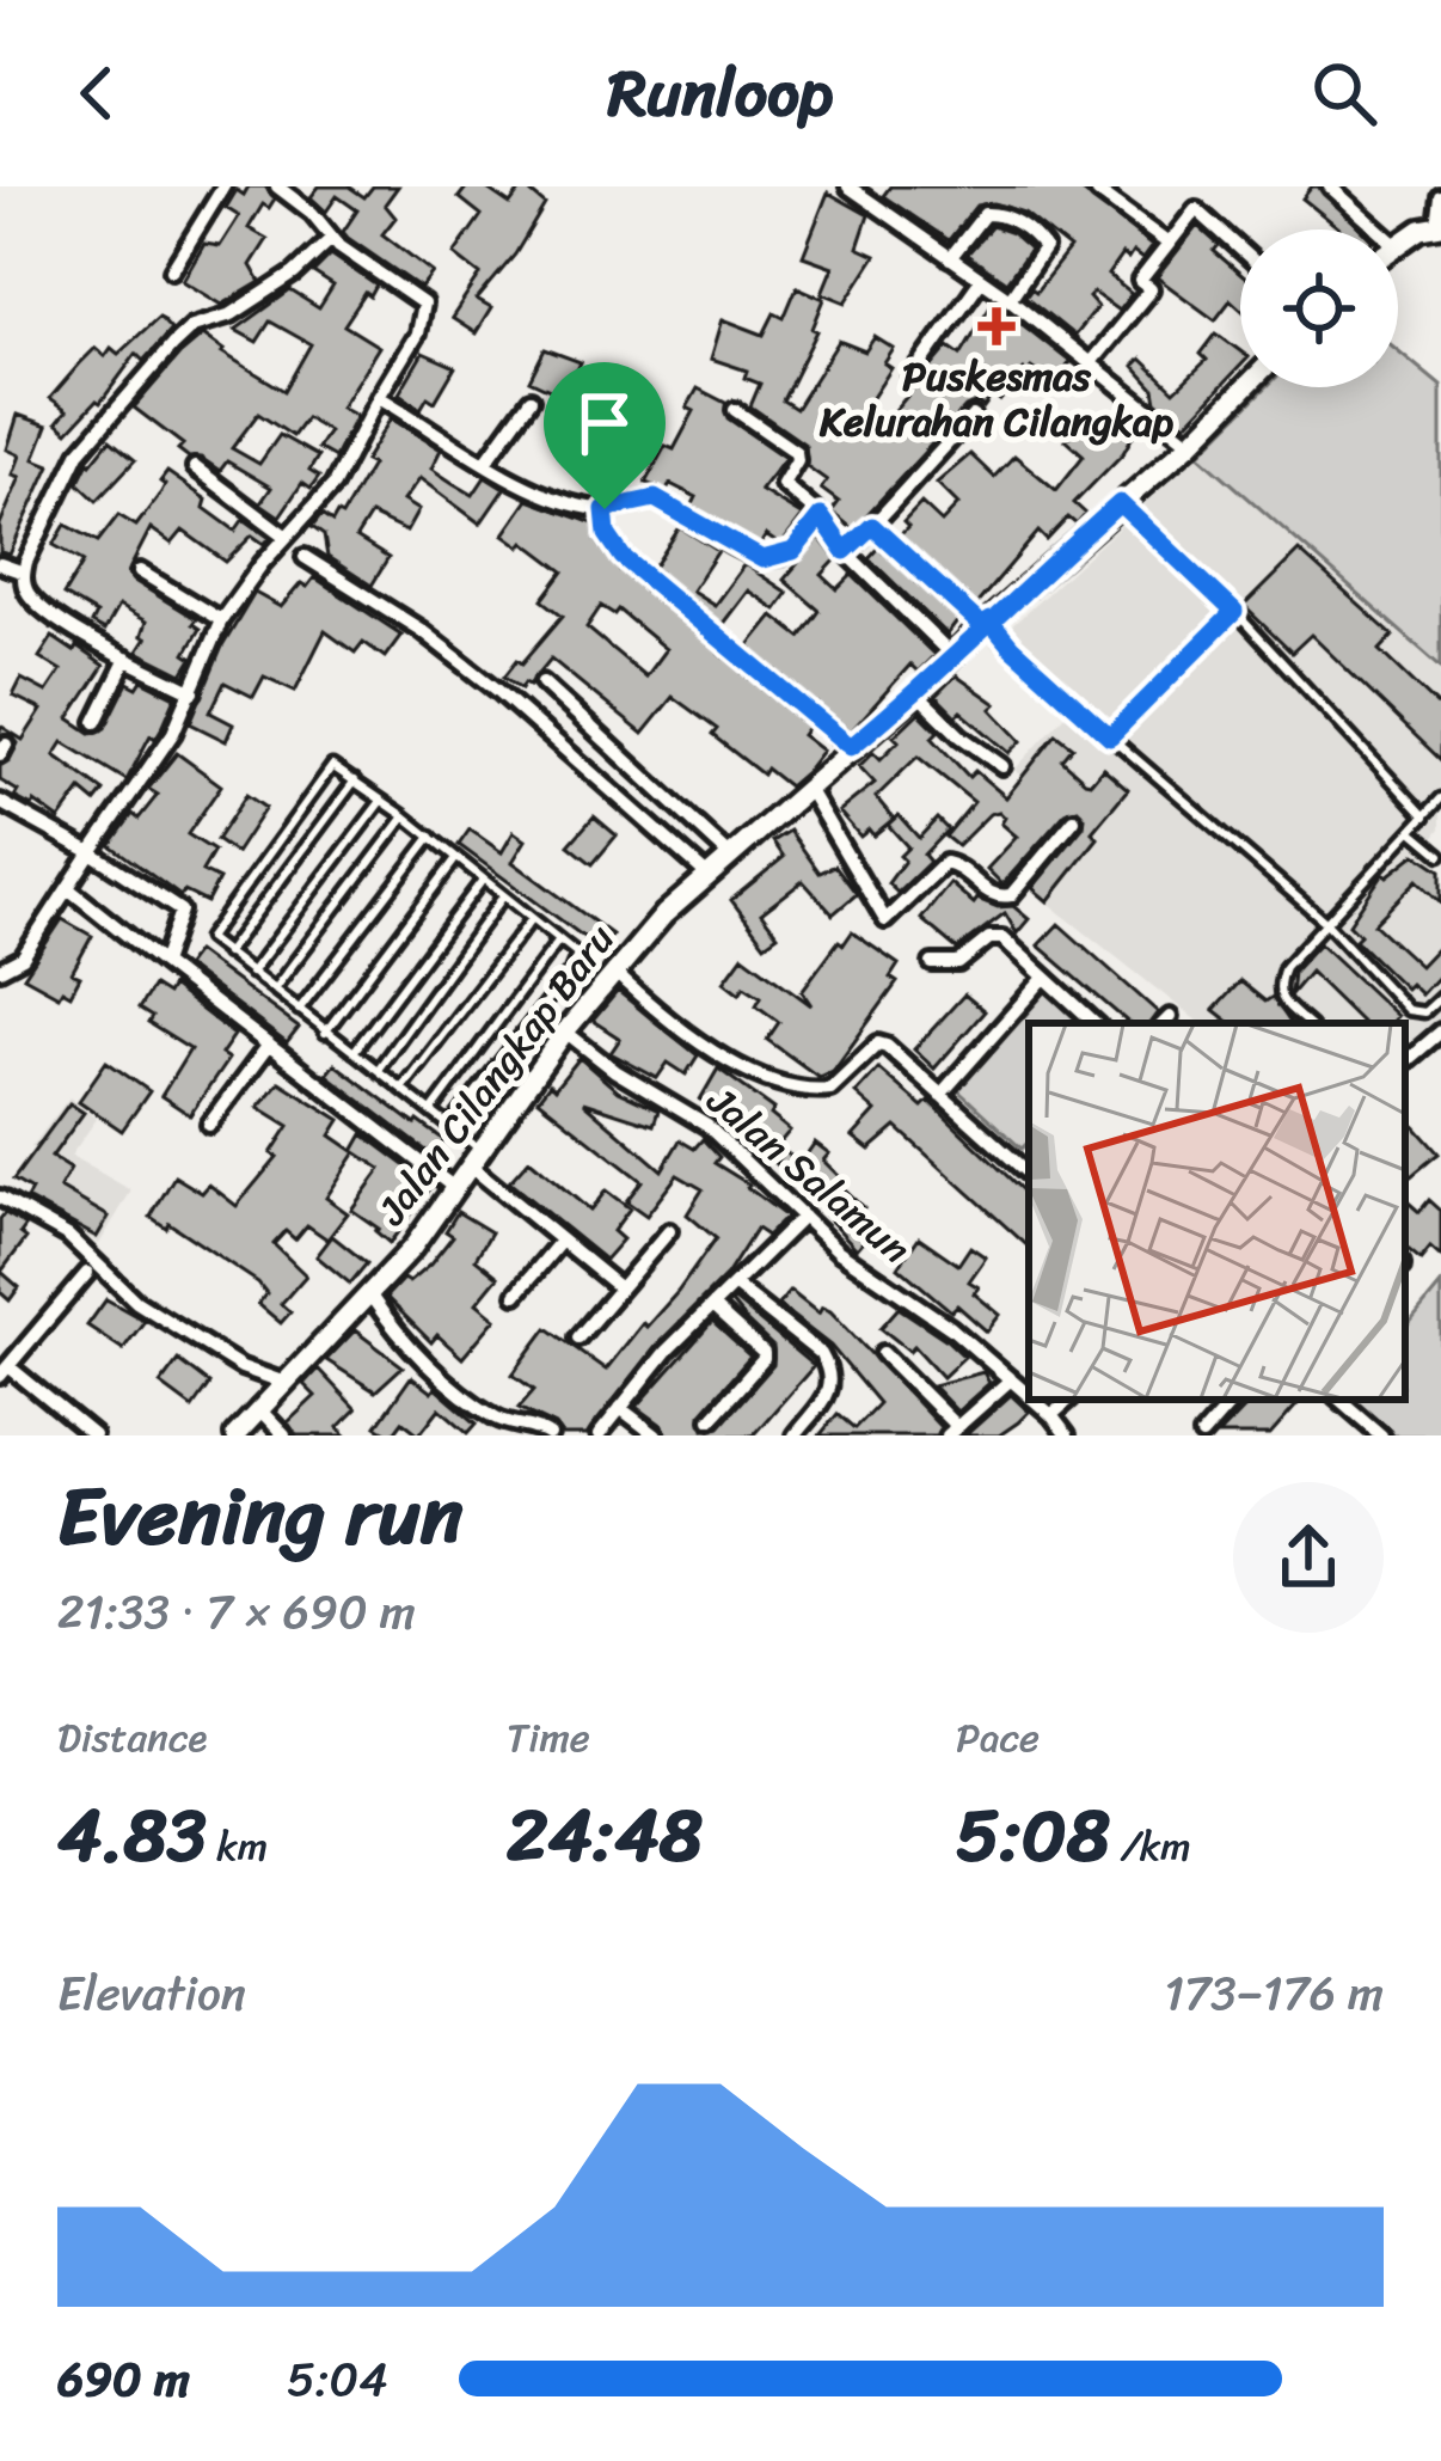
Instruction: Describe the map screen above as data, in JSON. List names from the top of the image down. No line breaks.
{"streets":{"street":["Jalan Cilangkap Baru","Jalan Salamun"]},"crossings":[["Jalan Cilangkap Baru","Jalan Salamun"]],"places":{"health":["Puskesmas Kelurahan Cilangkap"]},"page":{"header":"Runloop","heading":["Evening run","21:33 · 7 × 690 m"],"stats":[["Distance","4.83 km"],["Time","24:48"],["Pace","5:08 /km"]],"chart":["Elevation","173–176 m"],"list":[{"name":"690 m","note":"5:04"}]}}
